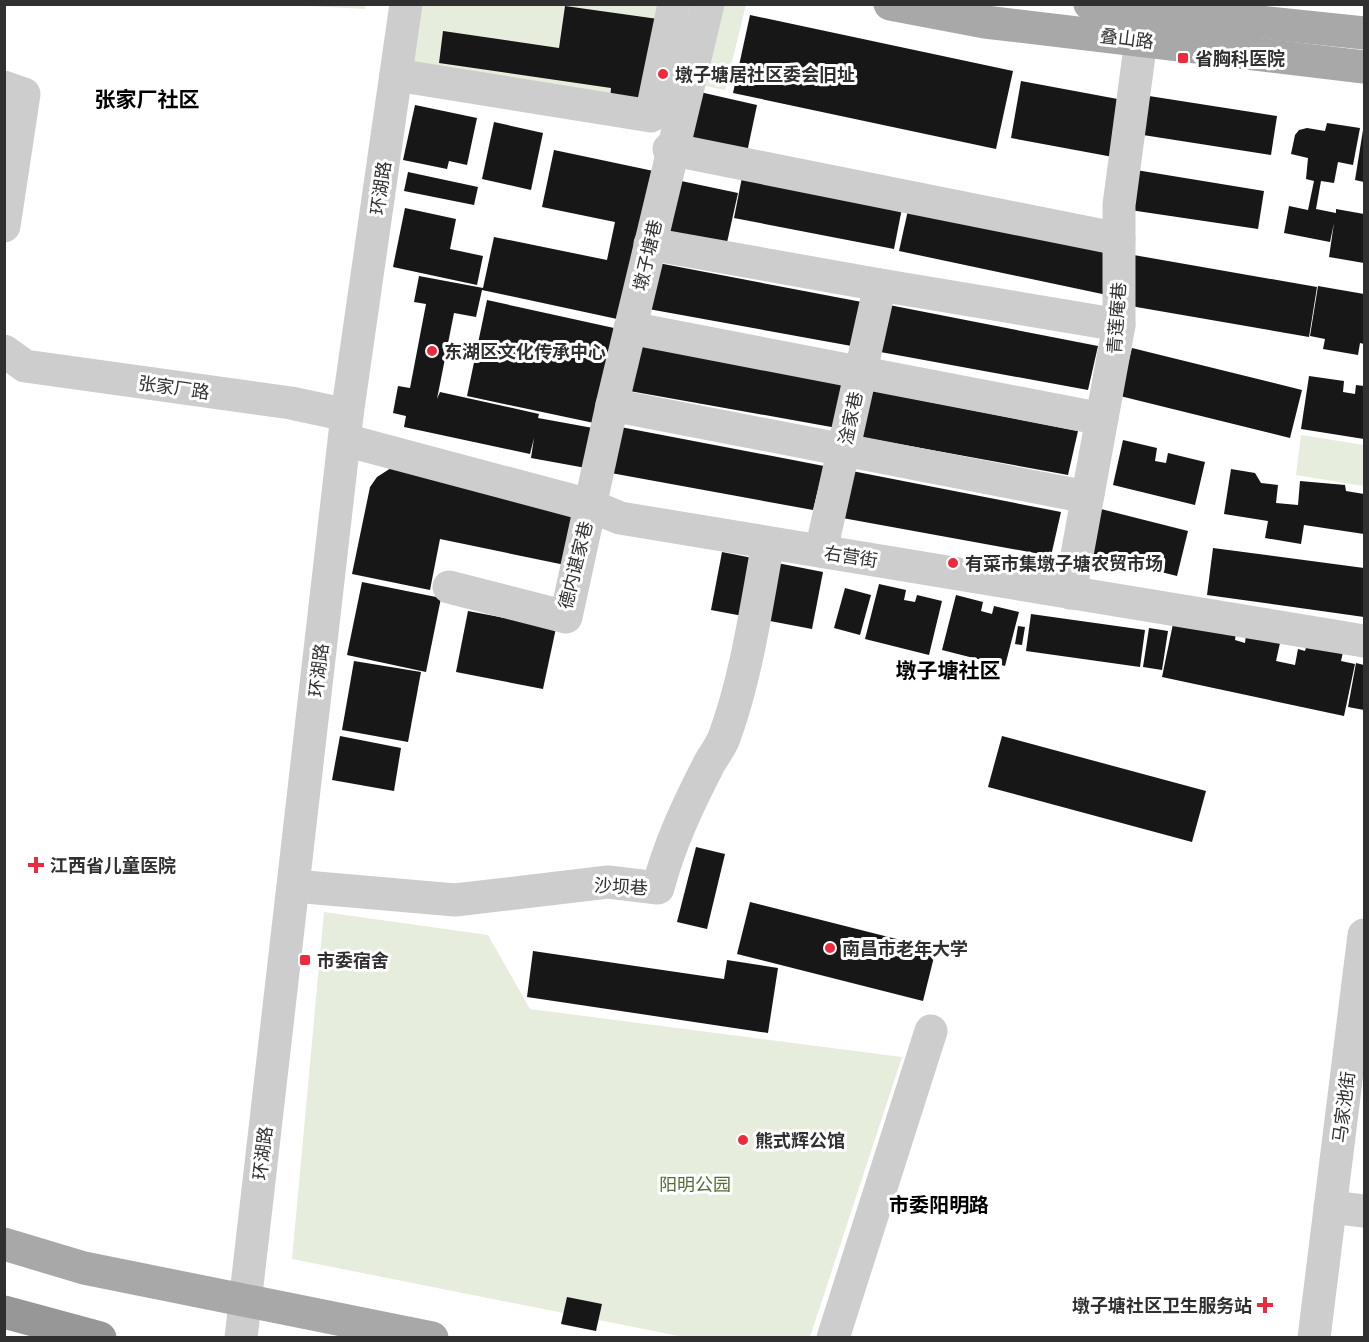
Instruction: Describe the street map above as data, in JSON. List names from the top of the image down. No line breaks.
{"streets":{"main road":["叠山路"],"street":["环湖路","墩子塘巷","青莲庵巷","张家厂路","淦家巷","右营街","德内谌家巷","沙坝巷","马家池街"]},"crossings":[["叠山路","青莲庵巷"],["环湖路","张家厂路"],["环湖路","右营街"],["环湖路","沙坝巷"],["墩子塘巷","右营街"],["墩子塘巷","德内谌家巷"],["青莲庵巷","右营街"],["张家厂路","右营街"],["淦家巷","右营街"],["右营街","德内谌家巷"],["右营街","沙坝巷"]],"districts":["张家厂社区","墩子塘社区","市委阳明路"],"parks":["阳明公园"],"places":{"transit":["省胸科医院","市委宿舍"],"other":["墩子塘居社区委会旧址","东湖区文化传承中心","有菜市集墩子塘农贸市场","南昌市老年大学","熊式辉公馆"],"health":["江西省儿童医院","墩子塘社区卫生服务站"]}}
